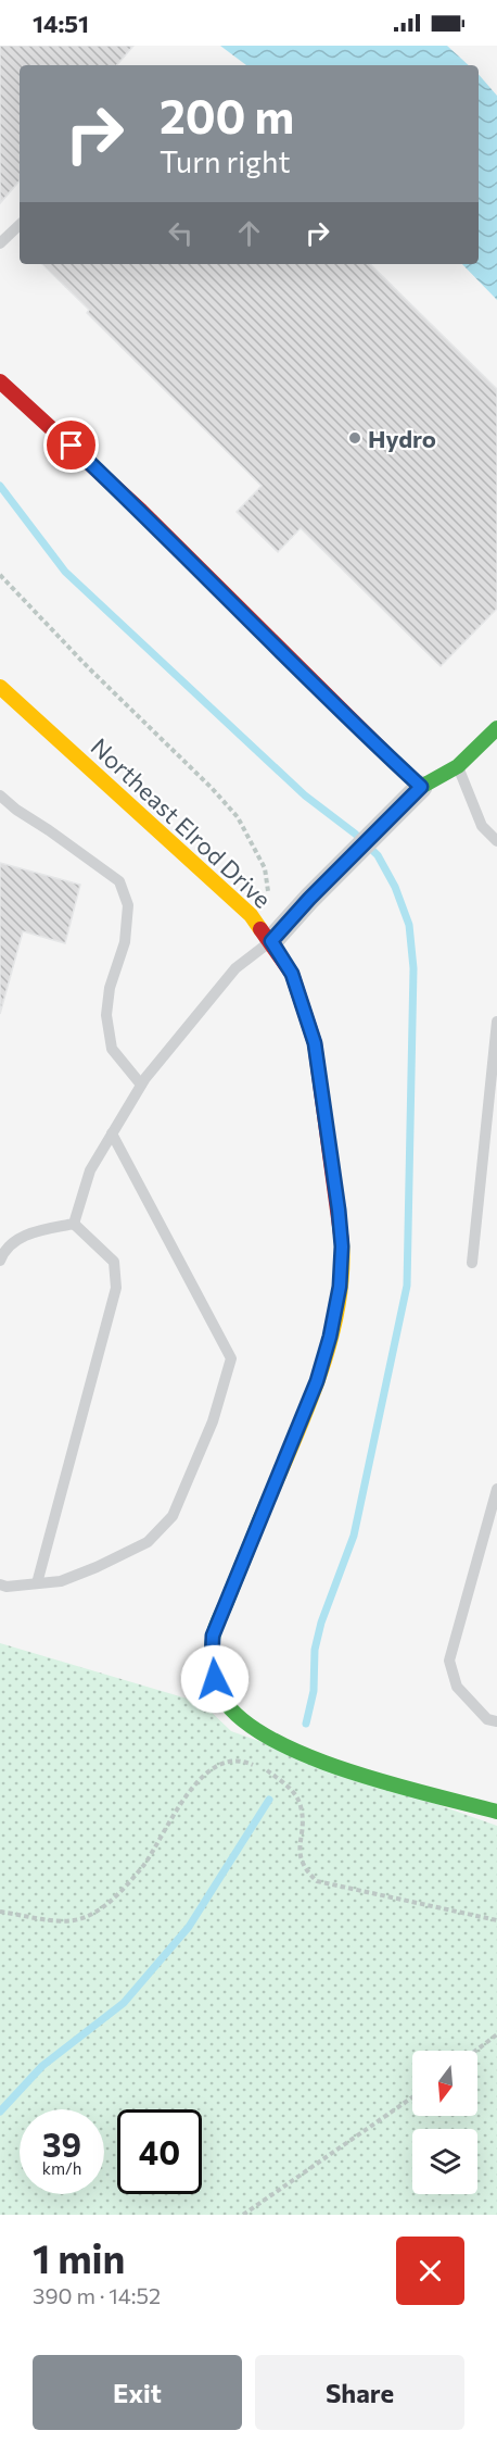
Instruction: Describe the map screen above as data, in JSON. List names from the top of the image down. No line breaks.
{"streets":{"street":["Northeast Elrod Drive"]},"places":["Hydro"],"north":"bottom","page":{"status":"14:51","turn":["200 m","Turn right"],"speed":"39 km/h","limit":"40","heading":["1 min","390 m · 14:52"],"buttons":["Exit","Share"]}}
